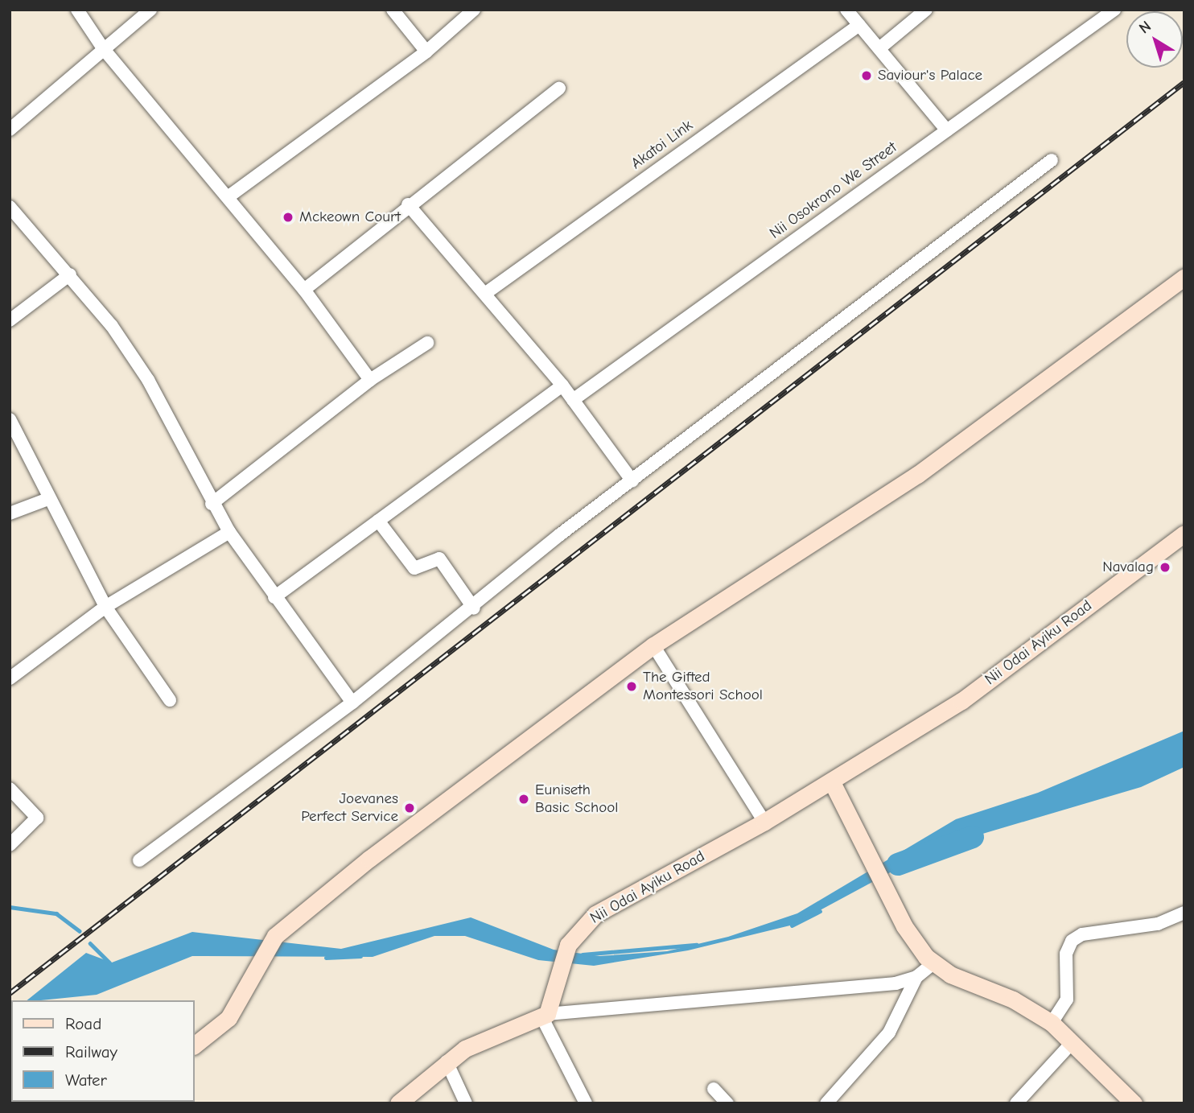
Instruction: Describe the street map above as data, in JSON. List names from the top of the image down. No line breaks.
{"streets":{"street":["Akatoi Link","Nii Osokrono We Street","Nii Odai Ayiku Road"]},"places":["Saviour's Palace","Mckeown Court","Navalag","The Gifted Montessori School","Euniseth Basic School","Joevanes Perfect Service"],"legend":["Road","Railway","Water"],"north":"top left"}
